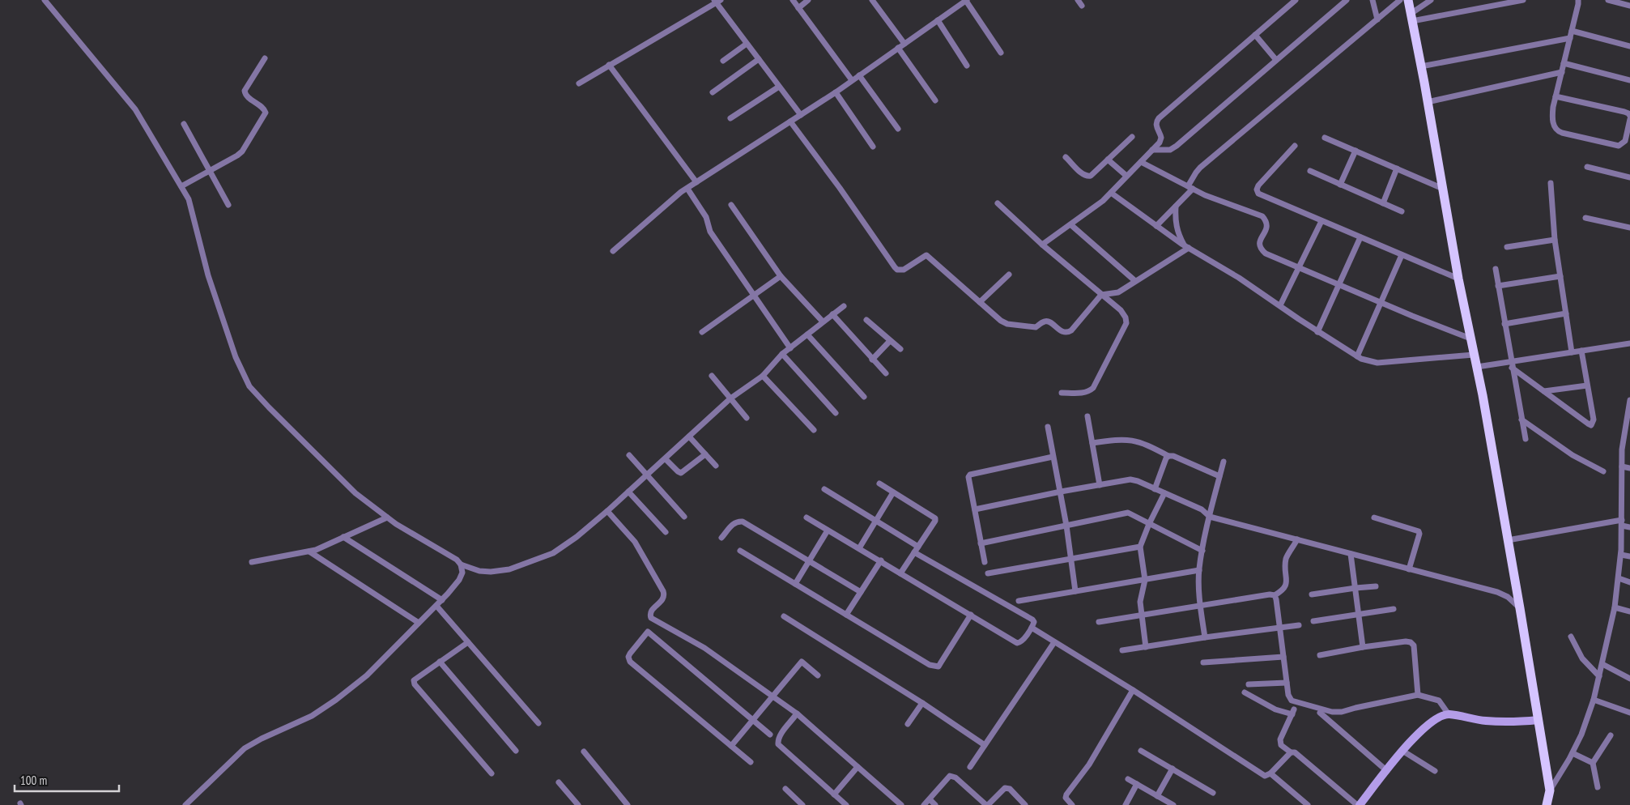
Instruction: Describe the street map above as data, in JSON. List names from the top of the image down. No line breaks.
{"scale_bar":"100 m"}
